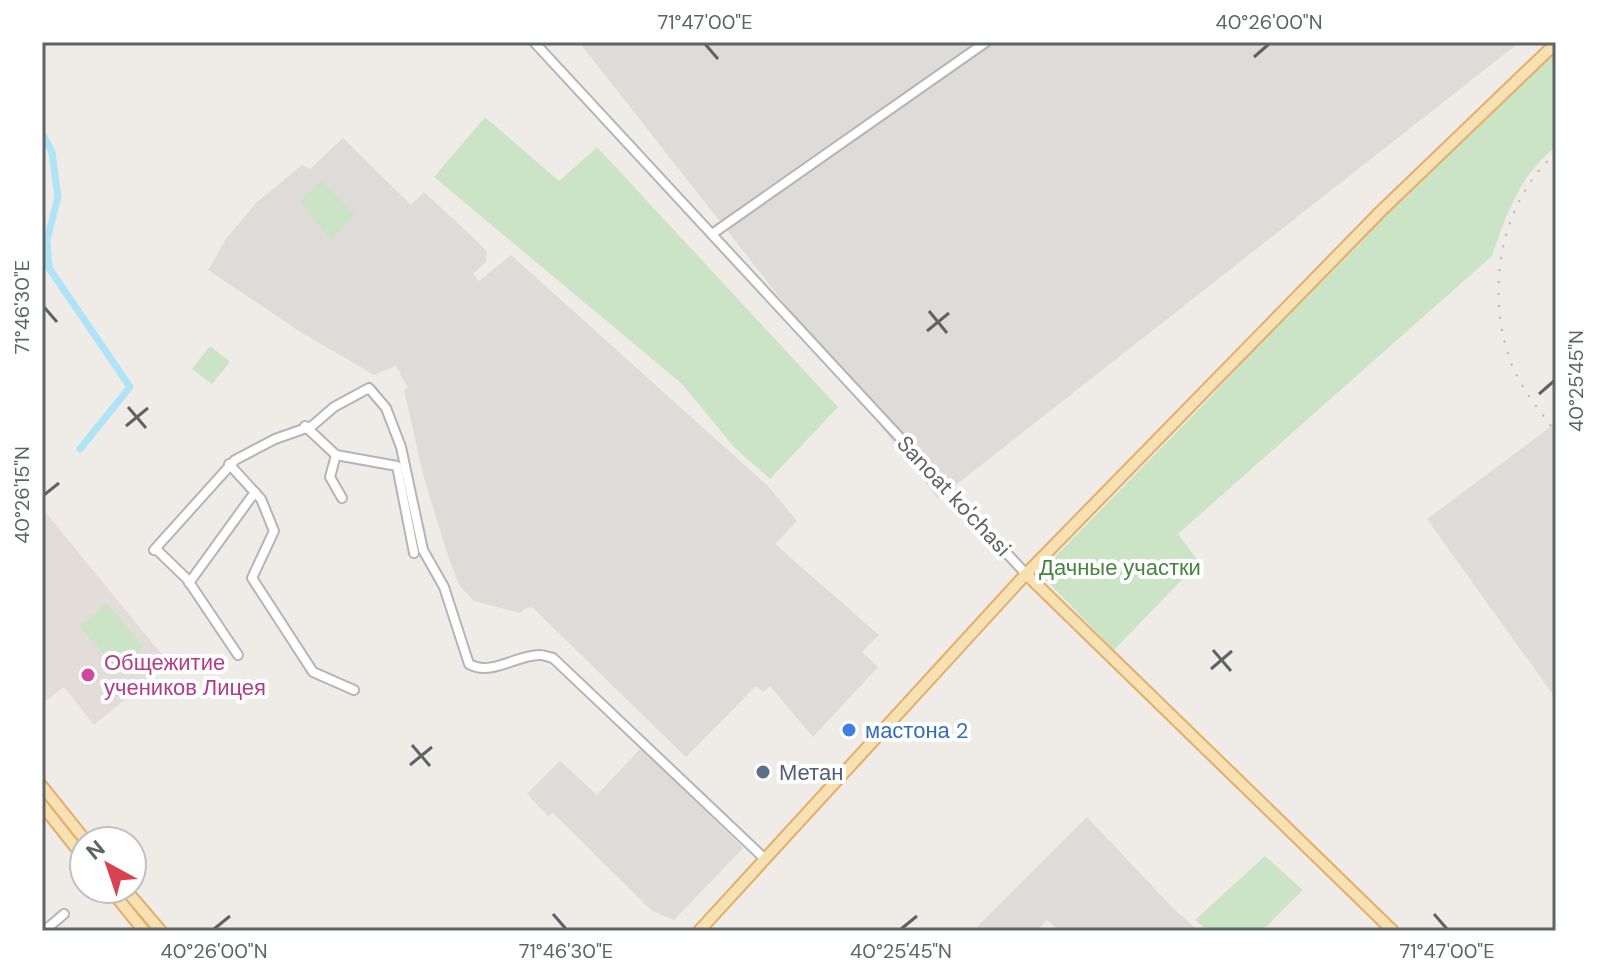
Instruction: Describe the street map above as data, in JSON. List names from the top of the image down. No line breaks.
{"streets":{"main road":["Sanoat ko'chasi"]},"parks":["Дачные участки"],"places":["Общежитие учеников Лицея","мастона 2","Метан"],"north":"top left","coordinates":["71°47'00\"E","40°26'00\"N","71°46'30\"E","40°25'45\"N","40°26'15\"N"]}
